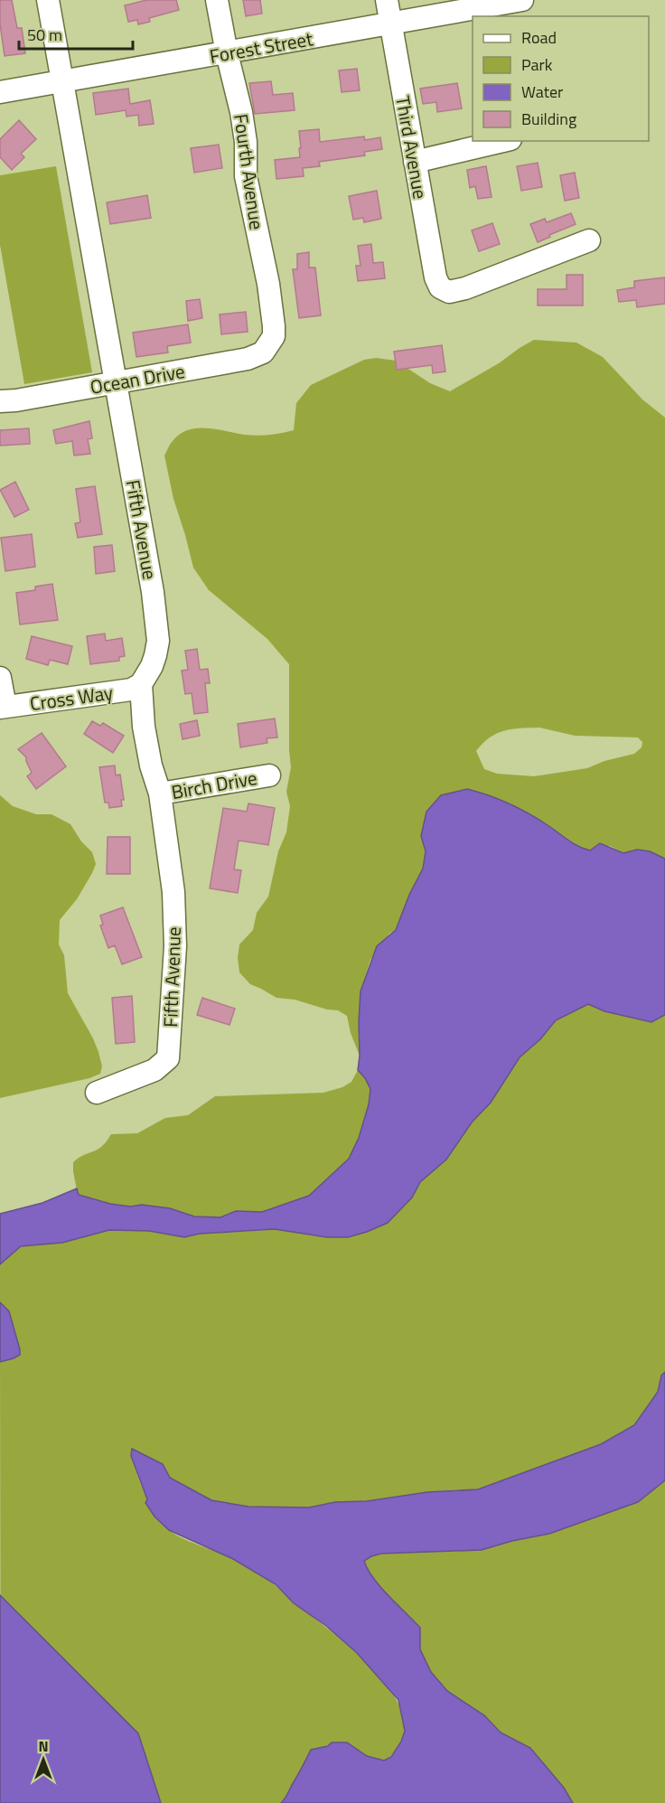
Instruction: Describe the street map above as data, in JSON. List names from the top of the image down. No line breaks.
{"streets":{"street":["Forest Street","Third Avenue","Fourth Avenue","Ocean Drive","Fifth Avenue","Cross Way","Birch Drive"]},"crossings":[["Forest Street","Third Avenue"],["Forest Street","Fourth Avenue"],["Forest Street","Fifth Avenue"],["Fourth Avenue","Ocean Drive"],["Ocean Drive","Fifth Avenue"],["Fifth Avenue","Cross Way"],["Fifth Avenue","Birch Drive"]],"legend":["Road","Park","Water","Building"],"scale_bar":"50 m","north":"top"}
